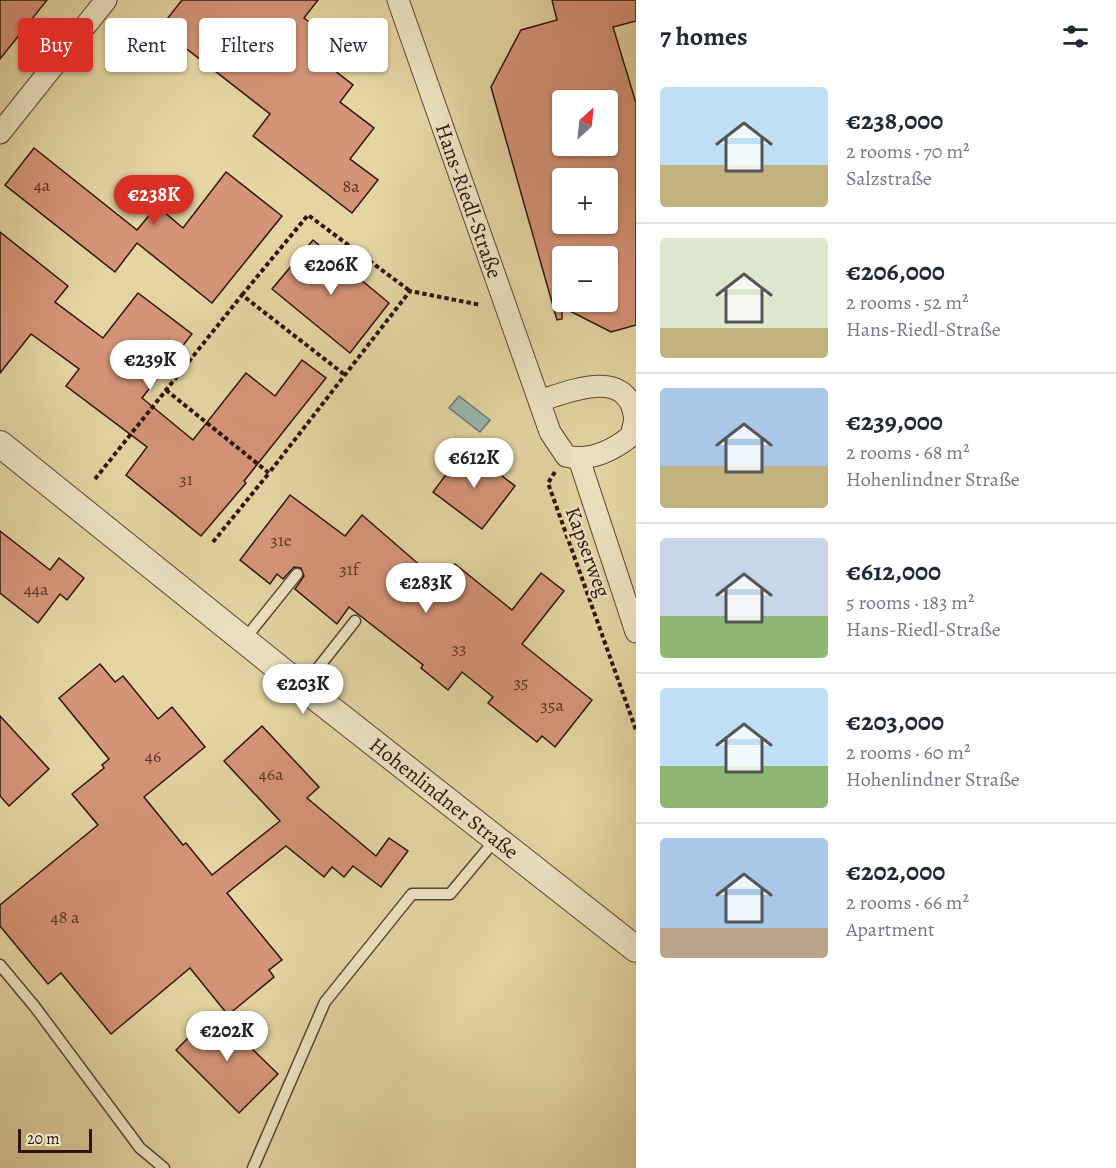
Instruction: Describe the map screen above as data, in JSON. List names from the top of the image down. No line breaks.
{"streets":{"street":["Hans-Riedl-Straße","Hohenlindner Straße"],"path":["Kapserweg"]},"crossings":[["Hans-Riedl-Straße","Kapserweg"]],"house_numbers":["4a","8a","31","31e","31f","44a","33","35","35a","46","46a","48 a"],"scale_bar":"20 m","north":"top right","page":{"heading":"7 homes","chip":["Buy","Rent","Filters","New"],"list":[{"name":"€238,000","note":"2 rooms · 70 m² · Salzstraße"},{"name":"€206,000","note":"2 rooms · 52 m² · Hans-Riedl-Straße"},{"name":"€239,000","note":"2 rooms · 68 m² · Hohenlindner Straße"},{"name":"€612,000","note":"5 rooms · 183 m² · Hans-Riedl-Straße"},{"name":"€203,000","note":"2 rooms · 60 m² · Hohenlindner Straße"},{"name":"€202,000","note":"2 rooms · 66 m² · Apartment"}],"map_buttons":["+","−"],"price":["€238K","€206K","€239K","€612K","€283K","€203K","€202K"],"scale":"20 m"}}
